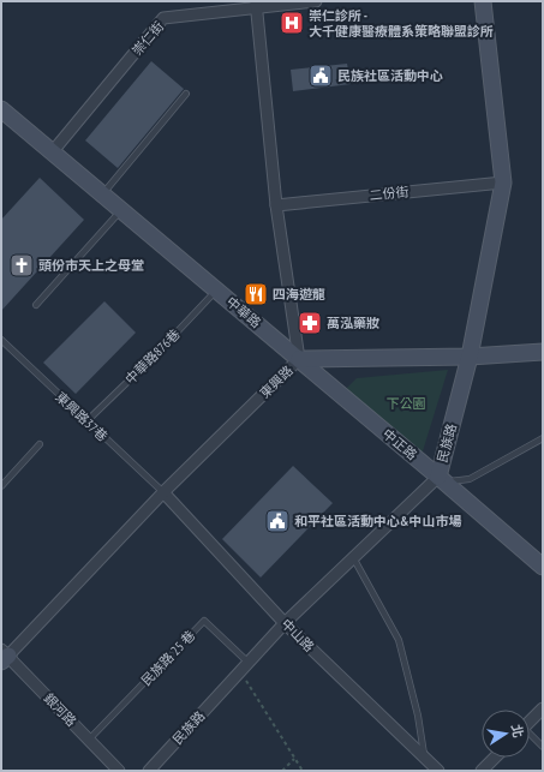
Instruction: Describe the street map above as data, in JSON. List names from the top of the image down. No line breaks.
{"streets":{"street":["崇仁街","二份街","中華路","東興路","民族路","中正路","中山路","銀河路"],"lane":["中華路876巷","東興路37巷","民族路 25 巷"]},"crossings":[["崇仁街","中華路"],["崇仁街","東興路"],["二份街","東興路"],["二份街","民族路"],["中華路","中華路876巷"],["中華路","東興路"],["中華路","中正路"],["中華路876巷","東興路37巷"],["東興路","東興路37巷"],["東興路","中正路"],["東興路","中山路"],["東興路","銀河路"],["東興路37巷","中山路"],["民族路","中正路"],["民族路","中山路"],["民族路","民族路 25 巷"],["民族路 25 巷","銀河路"]],"parks":["下公園"],"places":{"hospital":["崇仁診所 - 大千健康醫療體系策略聯盟診所"],"public building":["民族社區活動中心","和平社區活動中心&中山市場"],"church":["頭份市天上之母堂"],"restaurant":["四海遊龍"],"pharmacy":["萬泓藥妝"]},"north":"right"}
